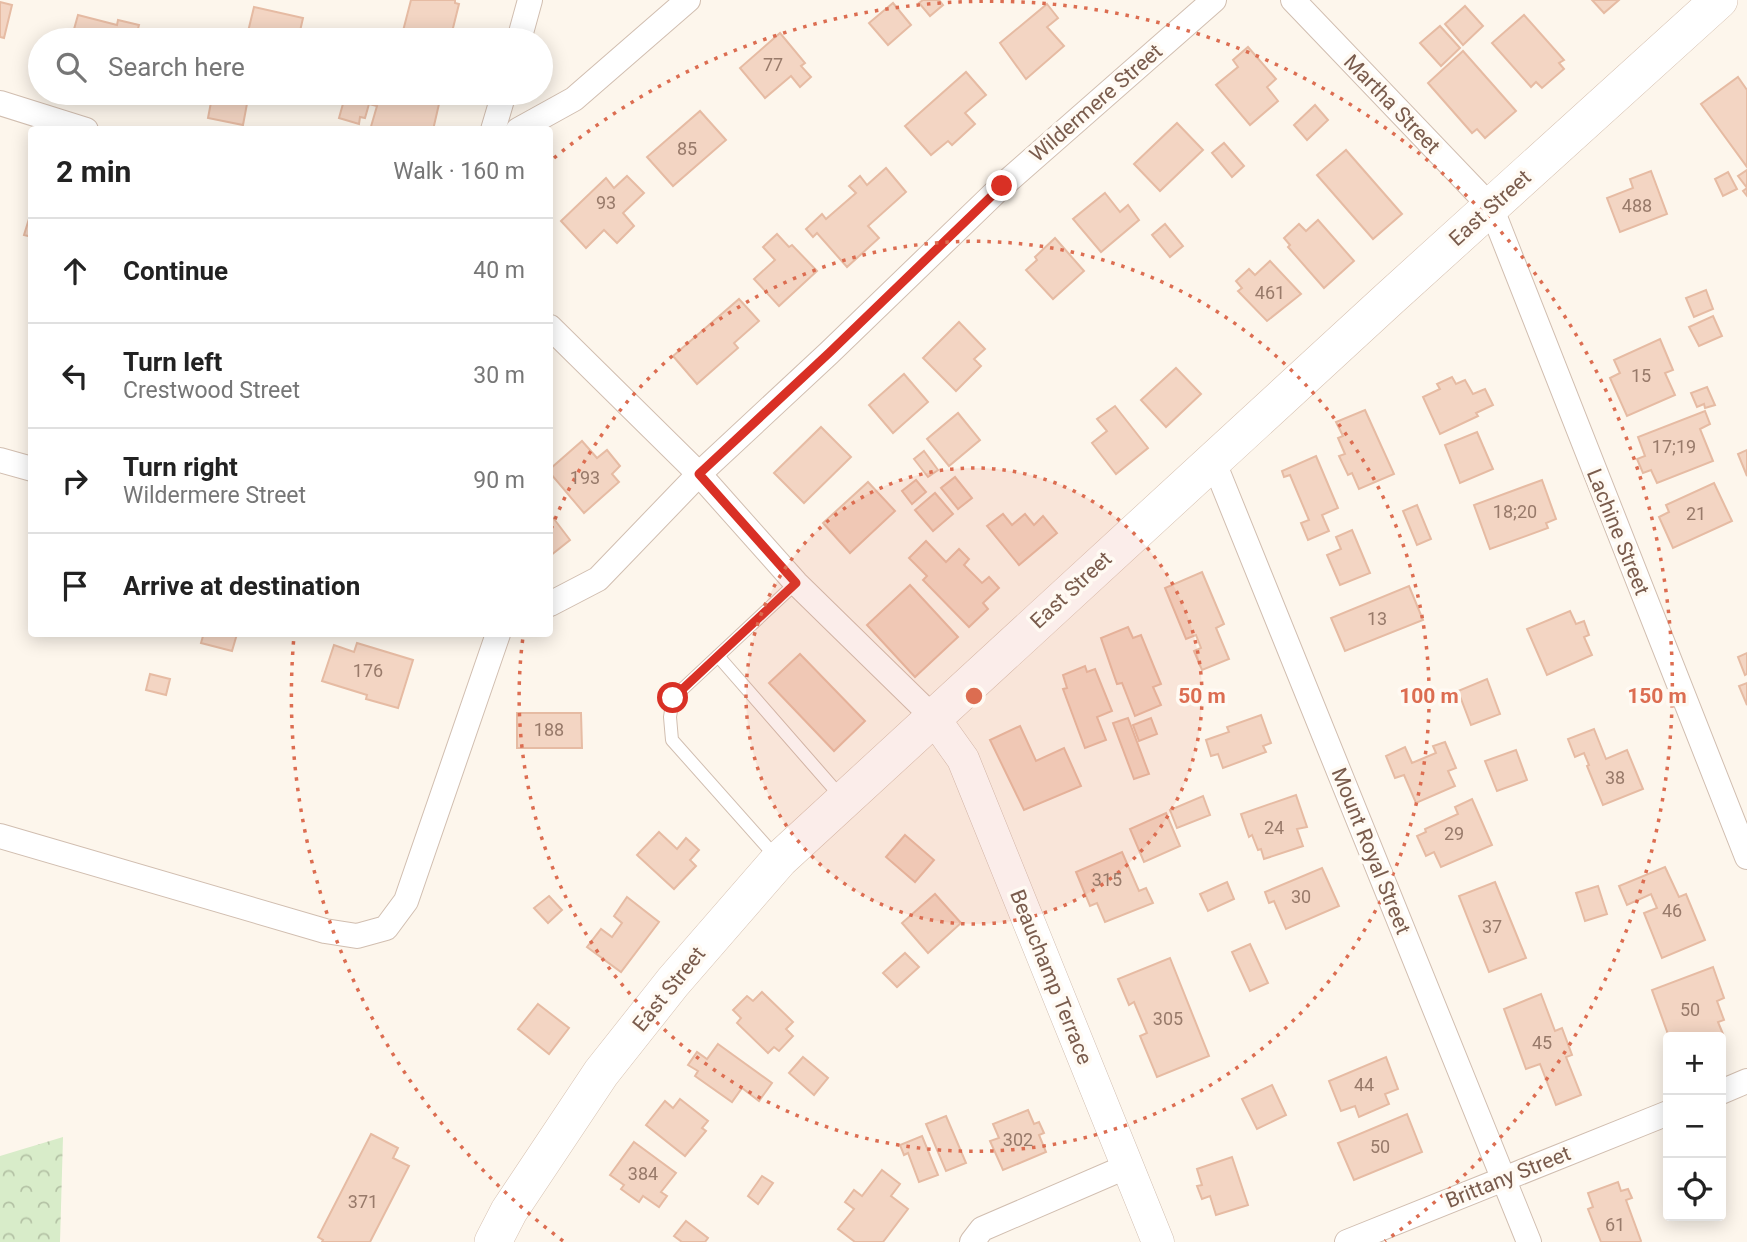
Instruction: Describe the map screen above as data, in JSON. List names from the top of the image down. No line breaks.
{"streets":{"main road":["East Street"],"street":["Wildermere Street","Martha Street","Lachine Street","Mount Royal Street","Beauchamp Terrace","Brittany Street"]},"crossings":[["Martha Street","East Street"],["Martha Street","Lachine Street"],["East Street","Lachine Street"],["East Street","Mount Royal Street"],["East Street","Beauchamp Terrace"],["Mount Royal Street","Brittany Street"]],"house_numbers":["77","85","93","488","461","15","17;19","193","18;20","21","13","176","188","38","24","29","315","30","46","37","50","305","45","44","302","50","384","371","61"],"page":{"search":"Search here","heading":["2 min","Walk · 160 m"],"list":[["Continue","40 m"],["Turn left","Crestwood Street","30 m"],["Turn right","Wildermere Street","90 m"],"Arrive at destination"],"map_buttons":["+","−"]},"rings":["50 m","100 m","150 m"]}
